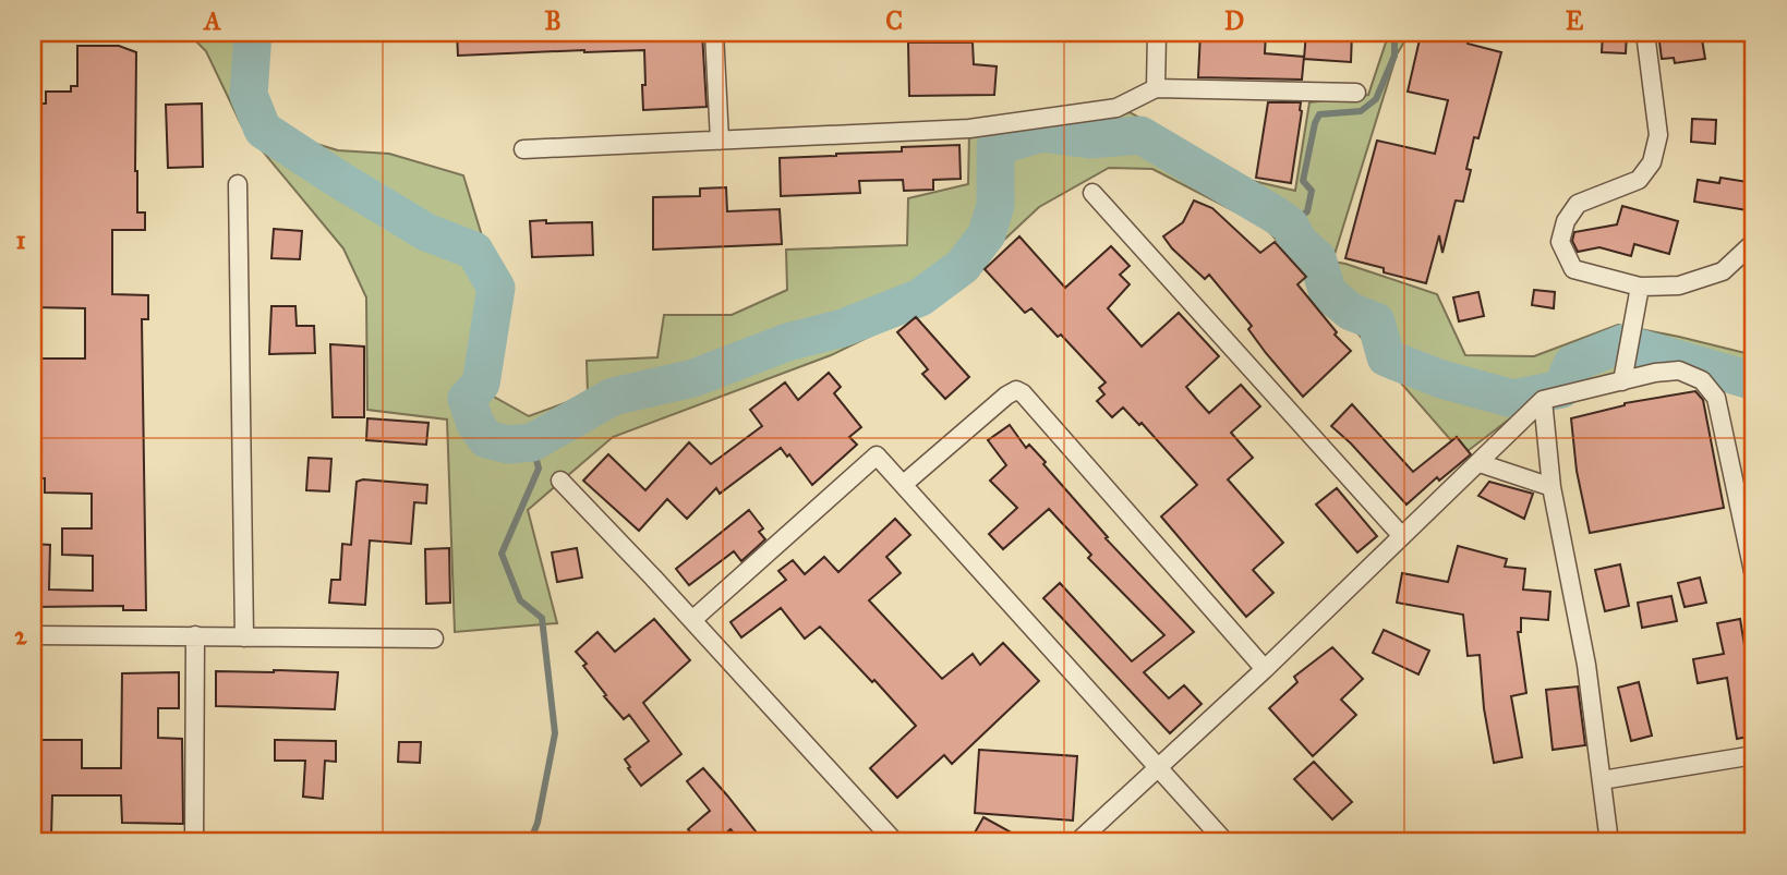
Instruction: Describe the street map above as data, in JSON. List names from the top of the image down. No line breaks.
{"grid":{"columns":["A","B","C","D","E"],"rows":["1","2"]}}
